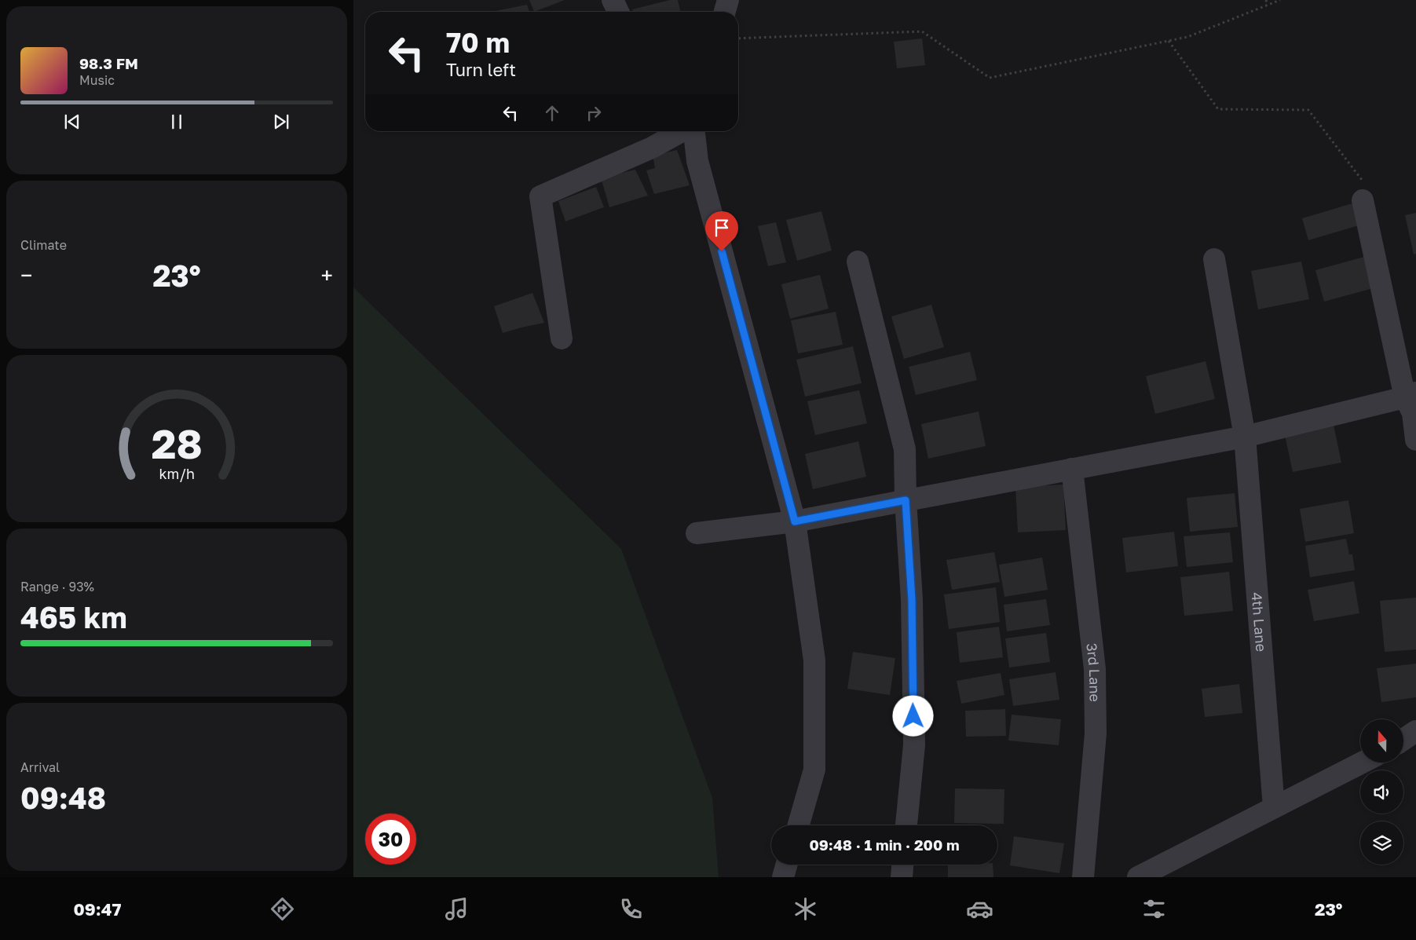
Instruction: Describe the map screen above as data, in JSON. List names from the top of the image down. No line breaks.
{"streets":{"street":["4th Lane","3rd Lane"]},"north":"top","page":{"turn":["70 m","Turn left"],"song":["98.3 FM","Music"],"tile":["Climate",["Range · 93%","465 km"],["Arrival","09:48"]],"heat":["−","23°","+"],"limit":"30","trip":"09:48 · 1 min · 200 m","tabs":["09:47","23°"],"gauge":["28","km/h"]}}
